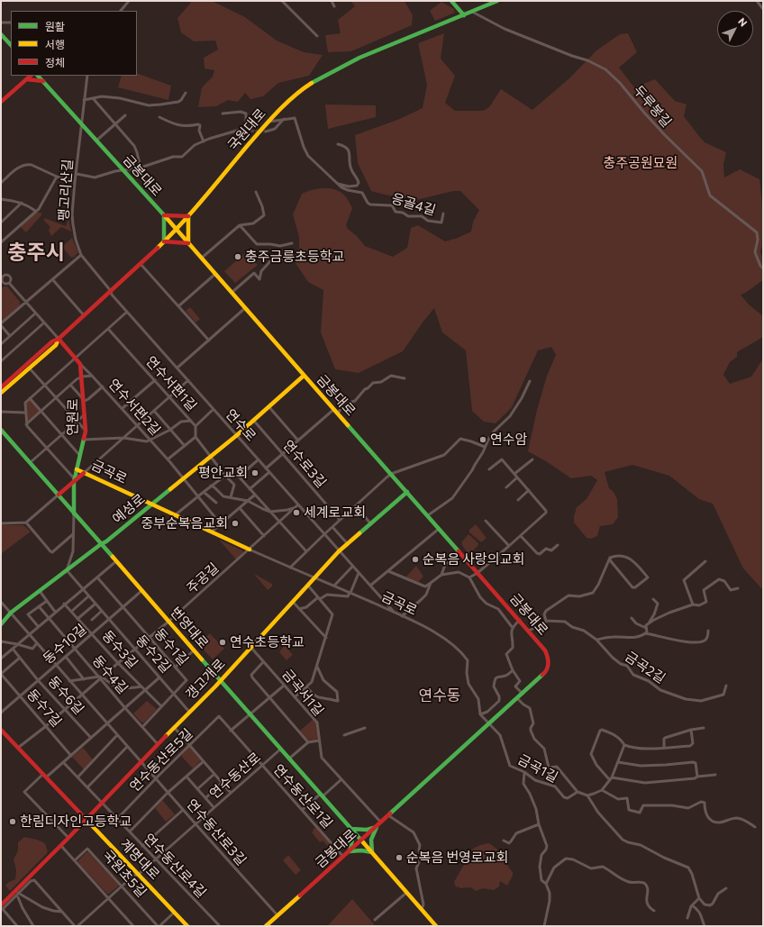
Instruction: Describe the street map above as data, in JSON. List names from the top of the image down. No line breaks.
{"streets":{"street":["두루봉길","국원대로","금봉대로","팽고리산길","응골4길","연수서편1길","연수서편2길","연원로","연수로","연수로3길","금곡로","예성로","주공길","번영대로","동수10길","동수1길","동수3길","동수2길","금곡2길","동수4길","갱고개로","금곡서1길","동수6길","동수7길","연수동산로5길","금곡1길","연수동산로","연수동산로1길","연수동산로3길","계명대로","연수동산로4길","국원초5길"]},"crossings":[["두루봉길","국원대로"],["국원대로","금봉대로"],["국원대로","팽고리산길"],["국원대로","연수로"],["금봉대로","팽고리산길"],["금봉대로","예성로"],["금봉대로","번영대로"],["금봉대로","갱고개로"],["금봉대로","금곡서1길"],["금봉대로","금곡1길"],["금봉대로","연수동산로1길"],["금봉대로","연수동산로3길"],["팽고리산길","연수로"],["연수서편2길","연원로"],["연수서편2길","예성로"],["연원로","금곡로"],["연원로","번영대로"],["연수로","금곡로"],["연수로","예성로"],["연수로","갱고개로"],["연수로3길","예성로"],["금곡로","예성로"],["금곡로","주공길"],["금곡로","갱고개로"],["예성로","번영대로"],["예성로","동수2길"],["예성로","연수동산로3길"],["주공길","번영대로"],["주공길","동수1길"],["주공길","동수3길"],["주공길","동수2길"],["주공길","동수4길"],["주공길","동수6길"],["주공길","동수7길"],["주공길","연수동산로3길"],["주공길","계명대로"],["번영대로","동수10길"],["번영대로","갱고개로"],["번영대로","연수동산로"],["동수10길","동수1길"],["동수10길","동수3길"],["동수10길","동수2길"],["동수10길","동수4길"],["동수10길","동수6길"],["동수10길","동수7길"],["동수10길","연수동산로3길"],["동수1길","동수3길"],["동수1길","동수2길"],["동수1길","동수4길"],["동수2길","갱고개로"],["동수4길","갱고개로"],["갱고개로","금곡서1길"],["갱고개로","연수동산로3길"],["갱고개로","계명대로"],["갱고개로","연수동산로4길"],["연수동산로5길","연수동산로1길"],["연수동산로5길","연수동산로3길"],["연수동산로5길","연수동산로4길"],["연수동산로","연수동산로1길"],["연수동산로","연수동산로3길"],["연수동산로","계명대로"],["연수동산로","연수동산로4길"],["연수동산로","국원초5길"]],"districts":["충주시","연수동"],"parks":["충주공원묘원"],"places":["충주금릉초등학교","연수암","평안교회","세계로교회","중부순복음교회","순복음 사랑의교회","연수초등학교","한림디자인고등학교","순복음 번영로교회"],"legend":["원활","서행","정체"],"north":"top right"}
